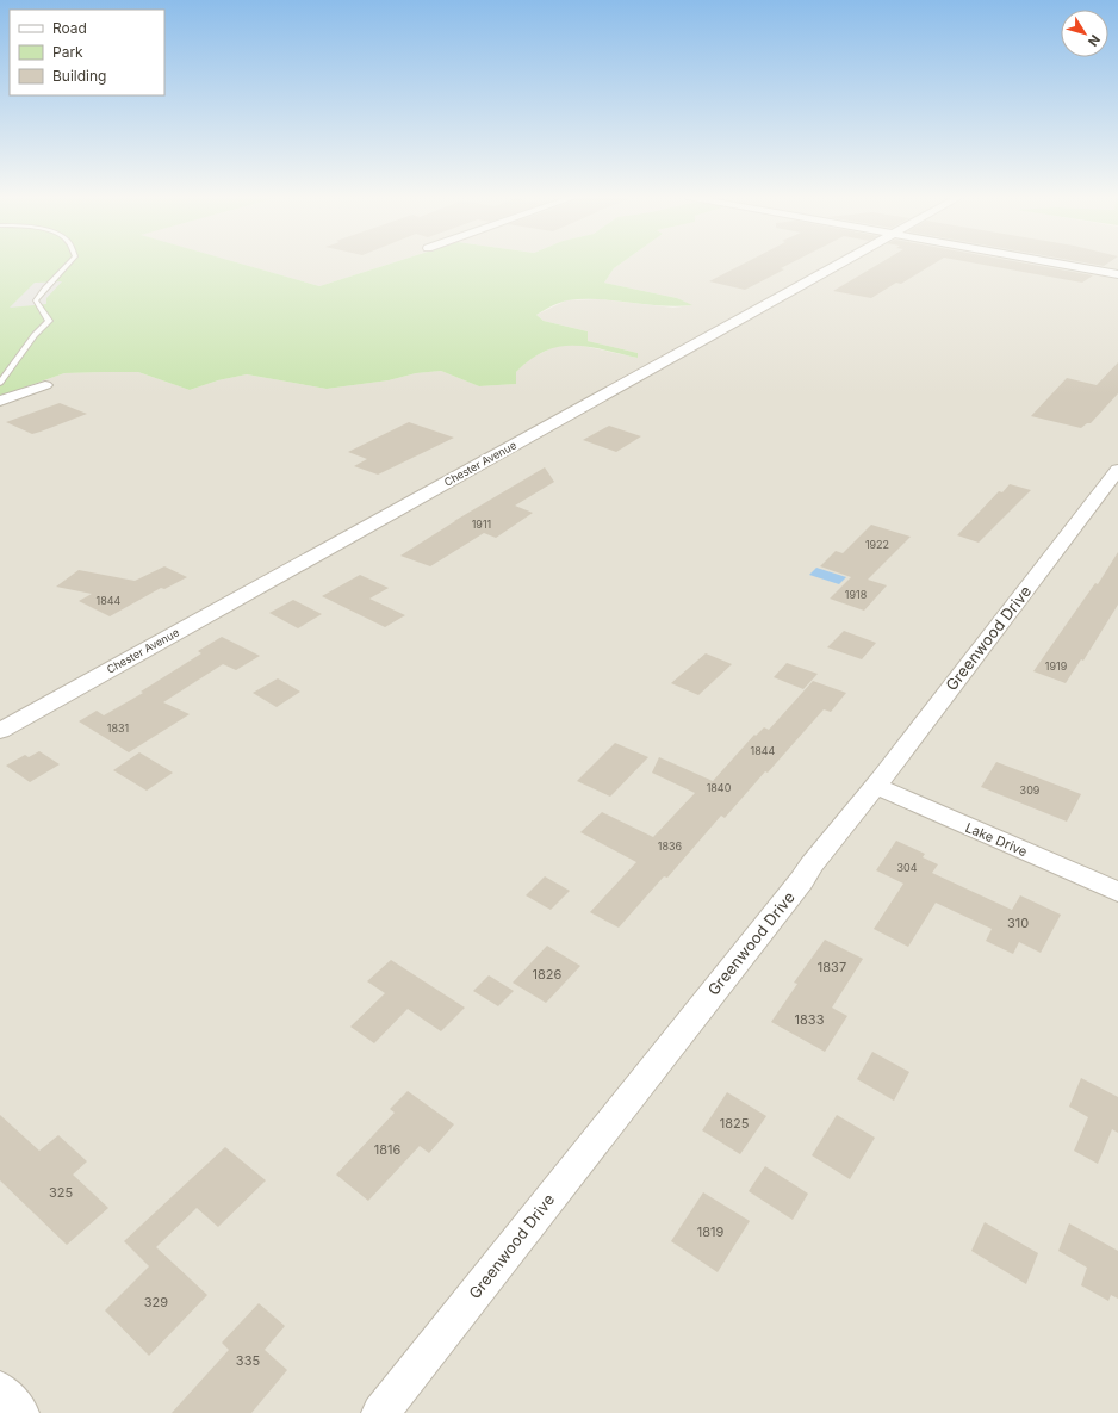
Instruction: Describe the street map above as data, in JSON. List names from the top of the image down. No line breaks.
{"streets":{"street":["Chester Avenue","Greenwood Drive","Lake Drive"]},"crossings":[["Greenwood Drive","Lake Drive"]],"house_numbers":["1911","1922","1918","1844","1919","1831","1844","1840","309","1836","304","310","1837","1826","1833","1825","1816","325","1819","329","335"],"legend":["Road","Park","Building"],"north":"bottom right"}
